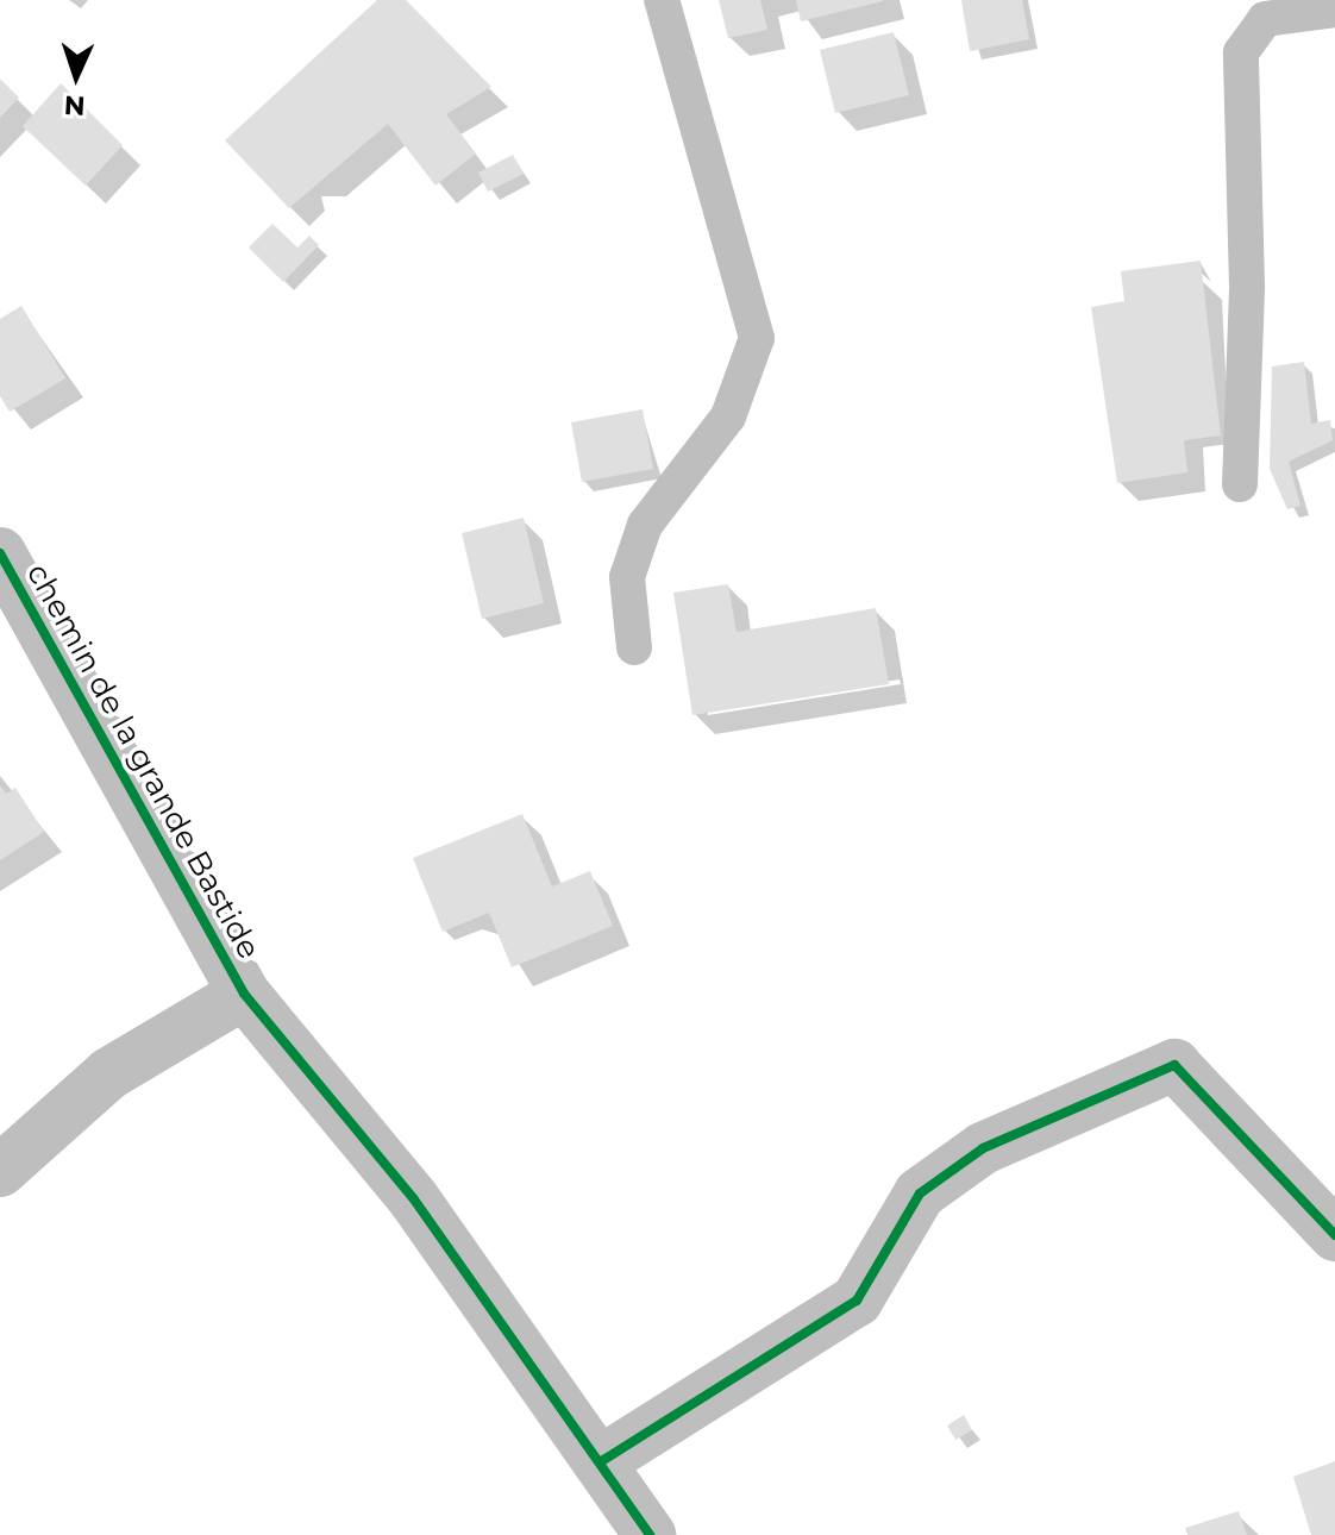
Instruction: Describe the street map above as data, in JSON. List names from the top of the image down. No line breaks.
{"streets":{"street":["chemin de la grande Bastide"]},"north":"bottom"}
